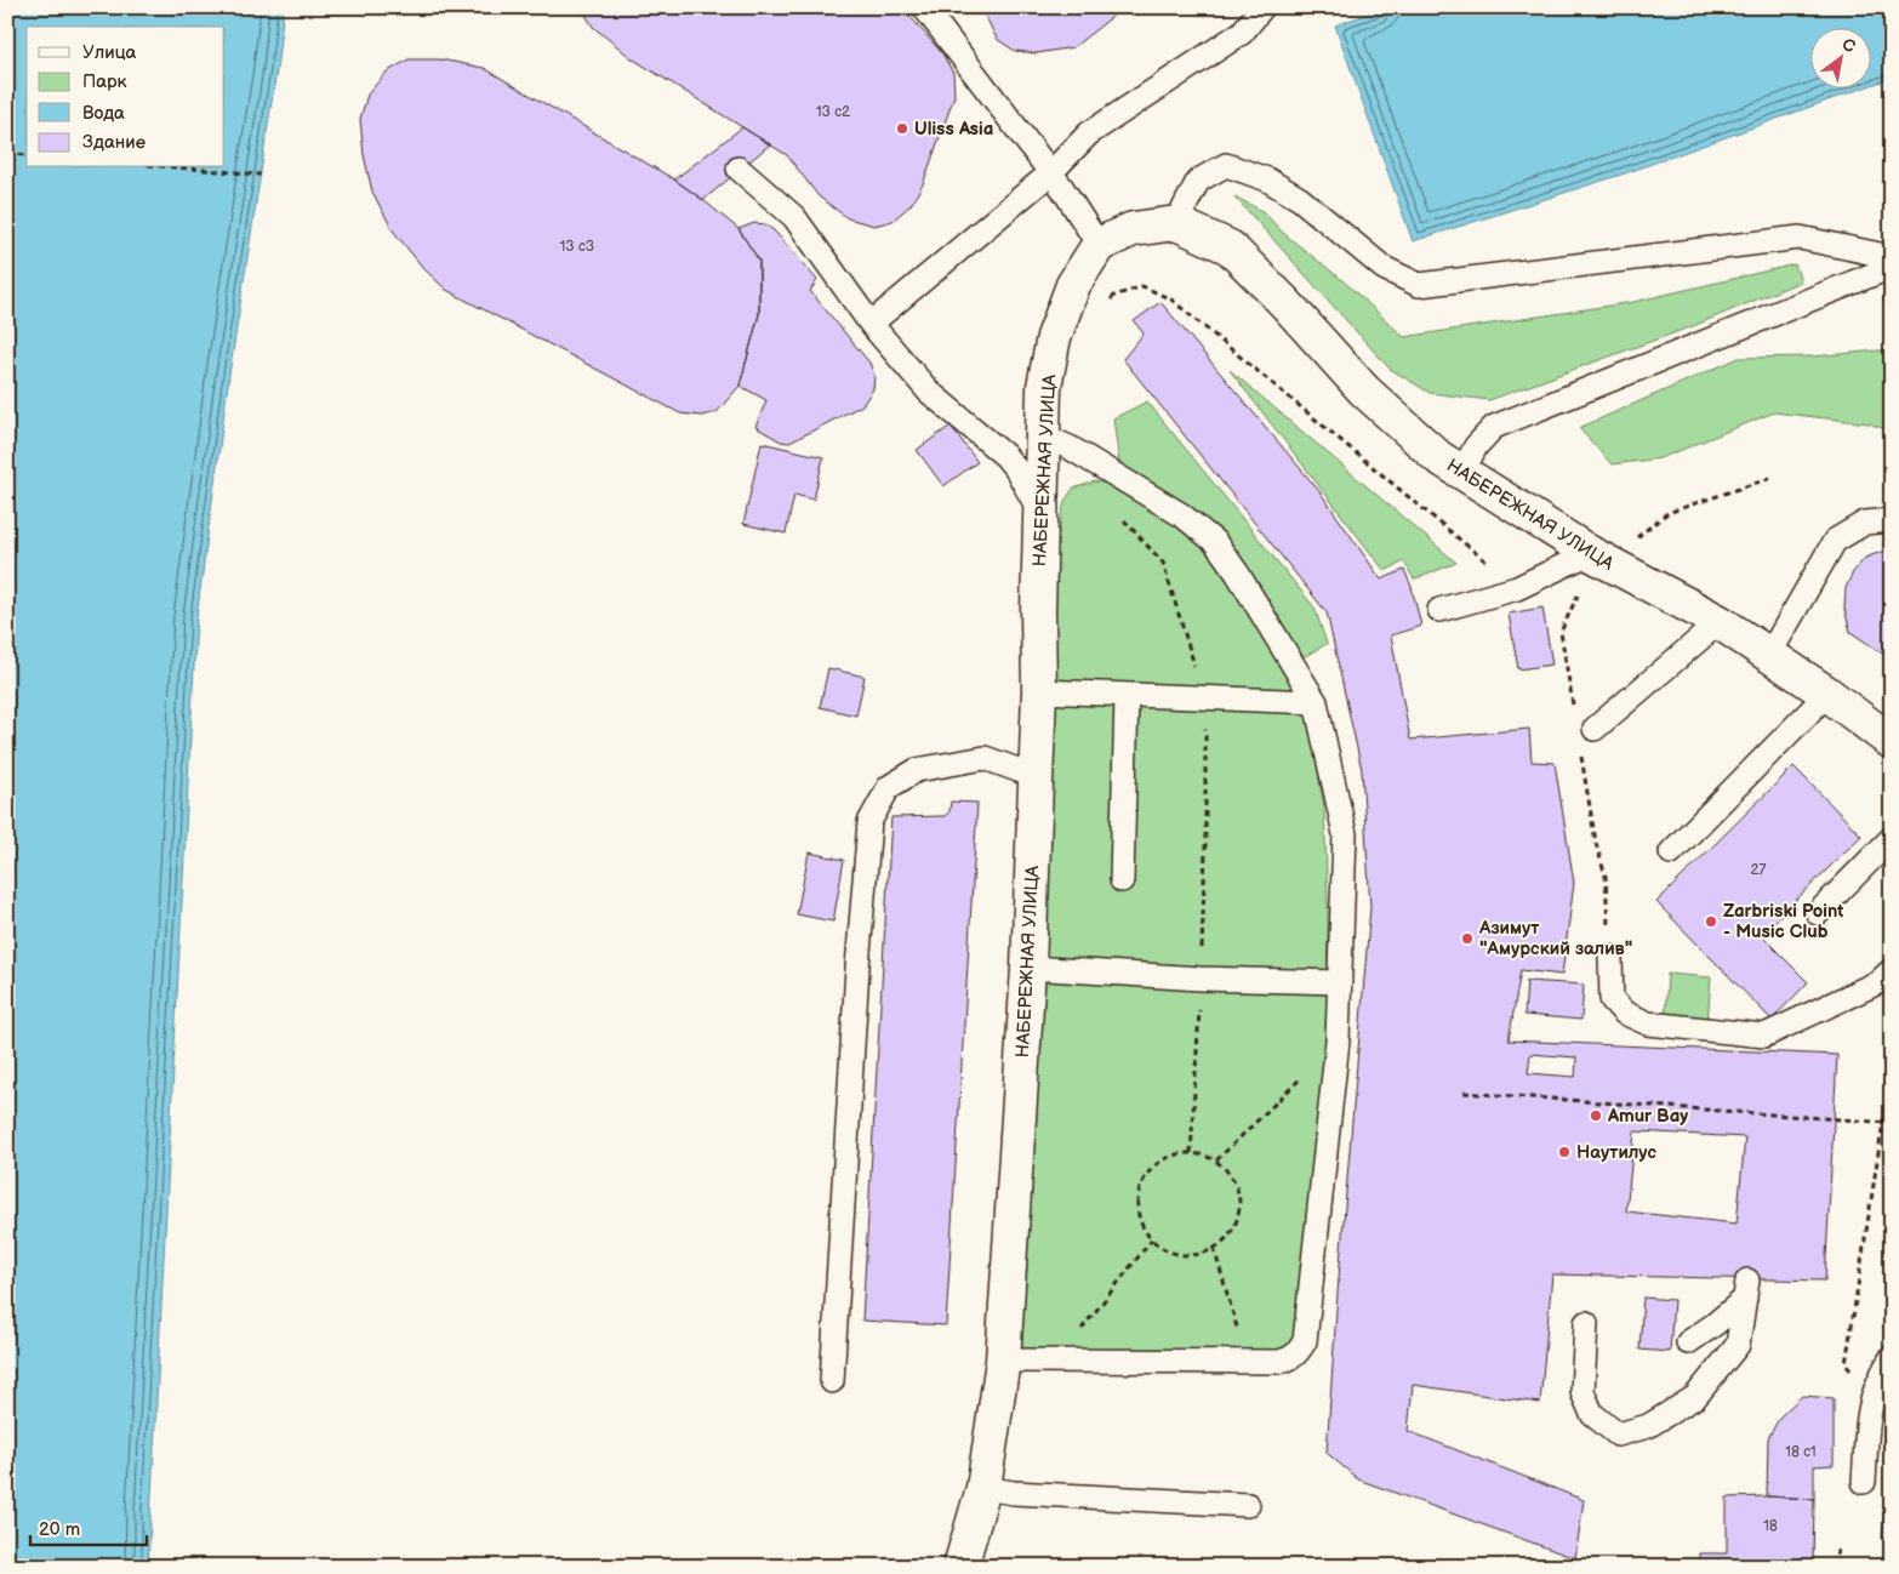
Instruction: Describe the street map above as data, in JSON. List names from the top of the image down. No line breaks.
{"streets":{"street":["НАБЕРЕЖНАЯ УЛИЦА"]},"places":["Uliss Asia","Zarbriski Point - Music Club","Азимут \"Амурский залив\"","Amur Bay","Наутилус"],"house_numbers":["13 с2","13 с3","27","18 с1","18"],"legend":["Улица","Парк","Вода","Здание"],"scale_bar":"20 m","north":"top right"}
